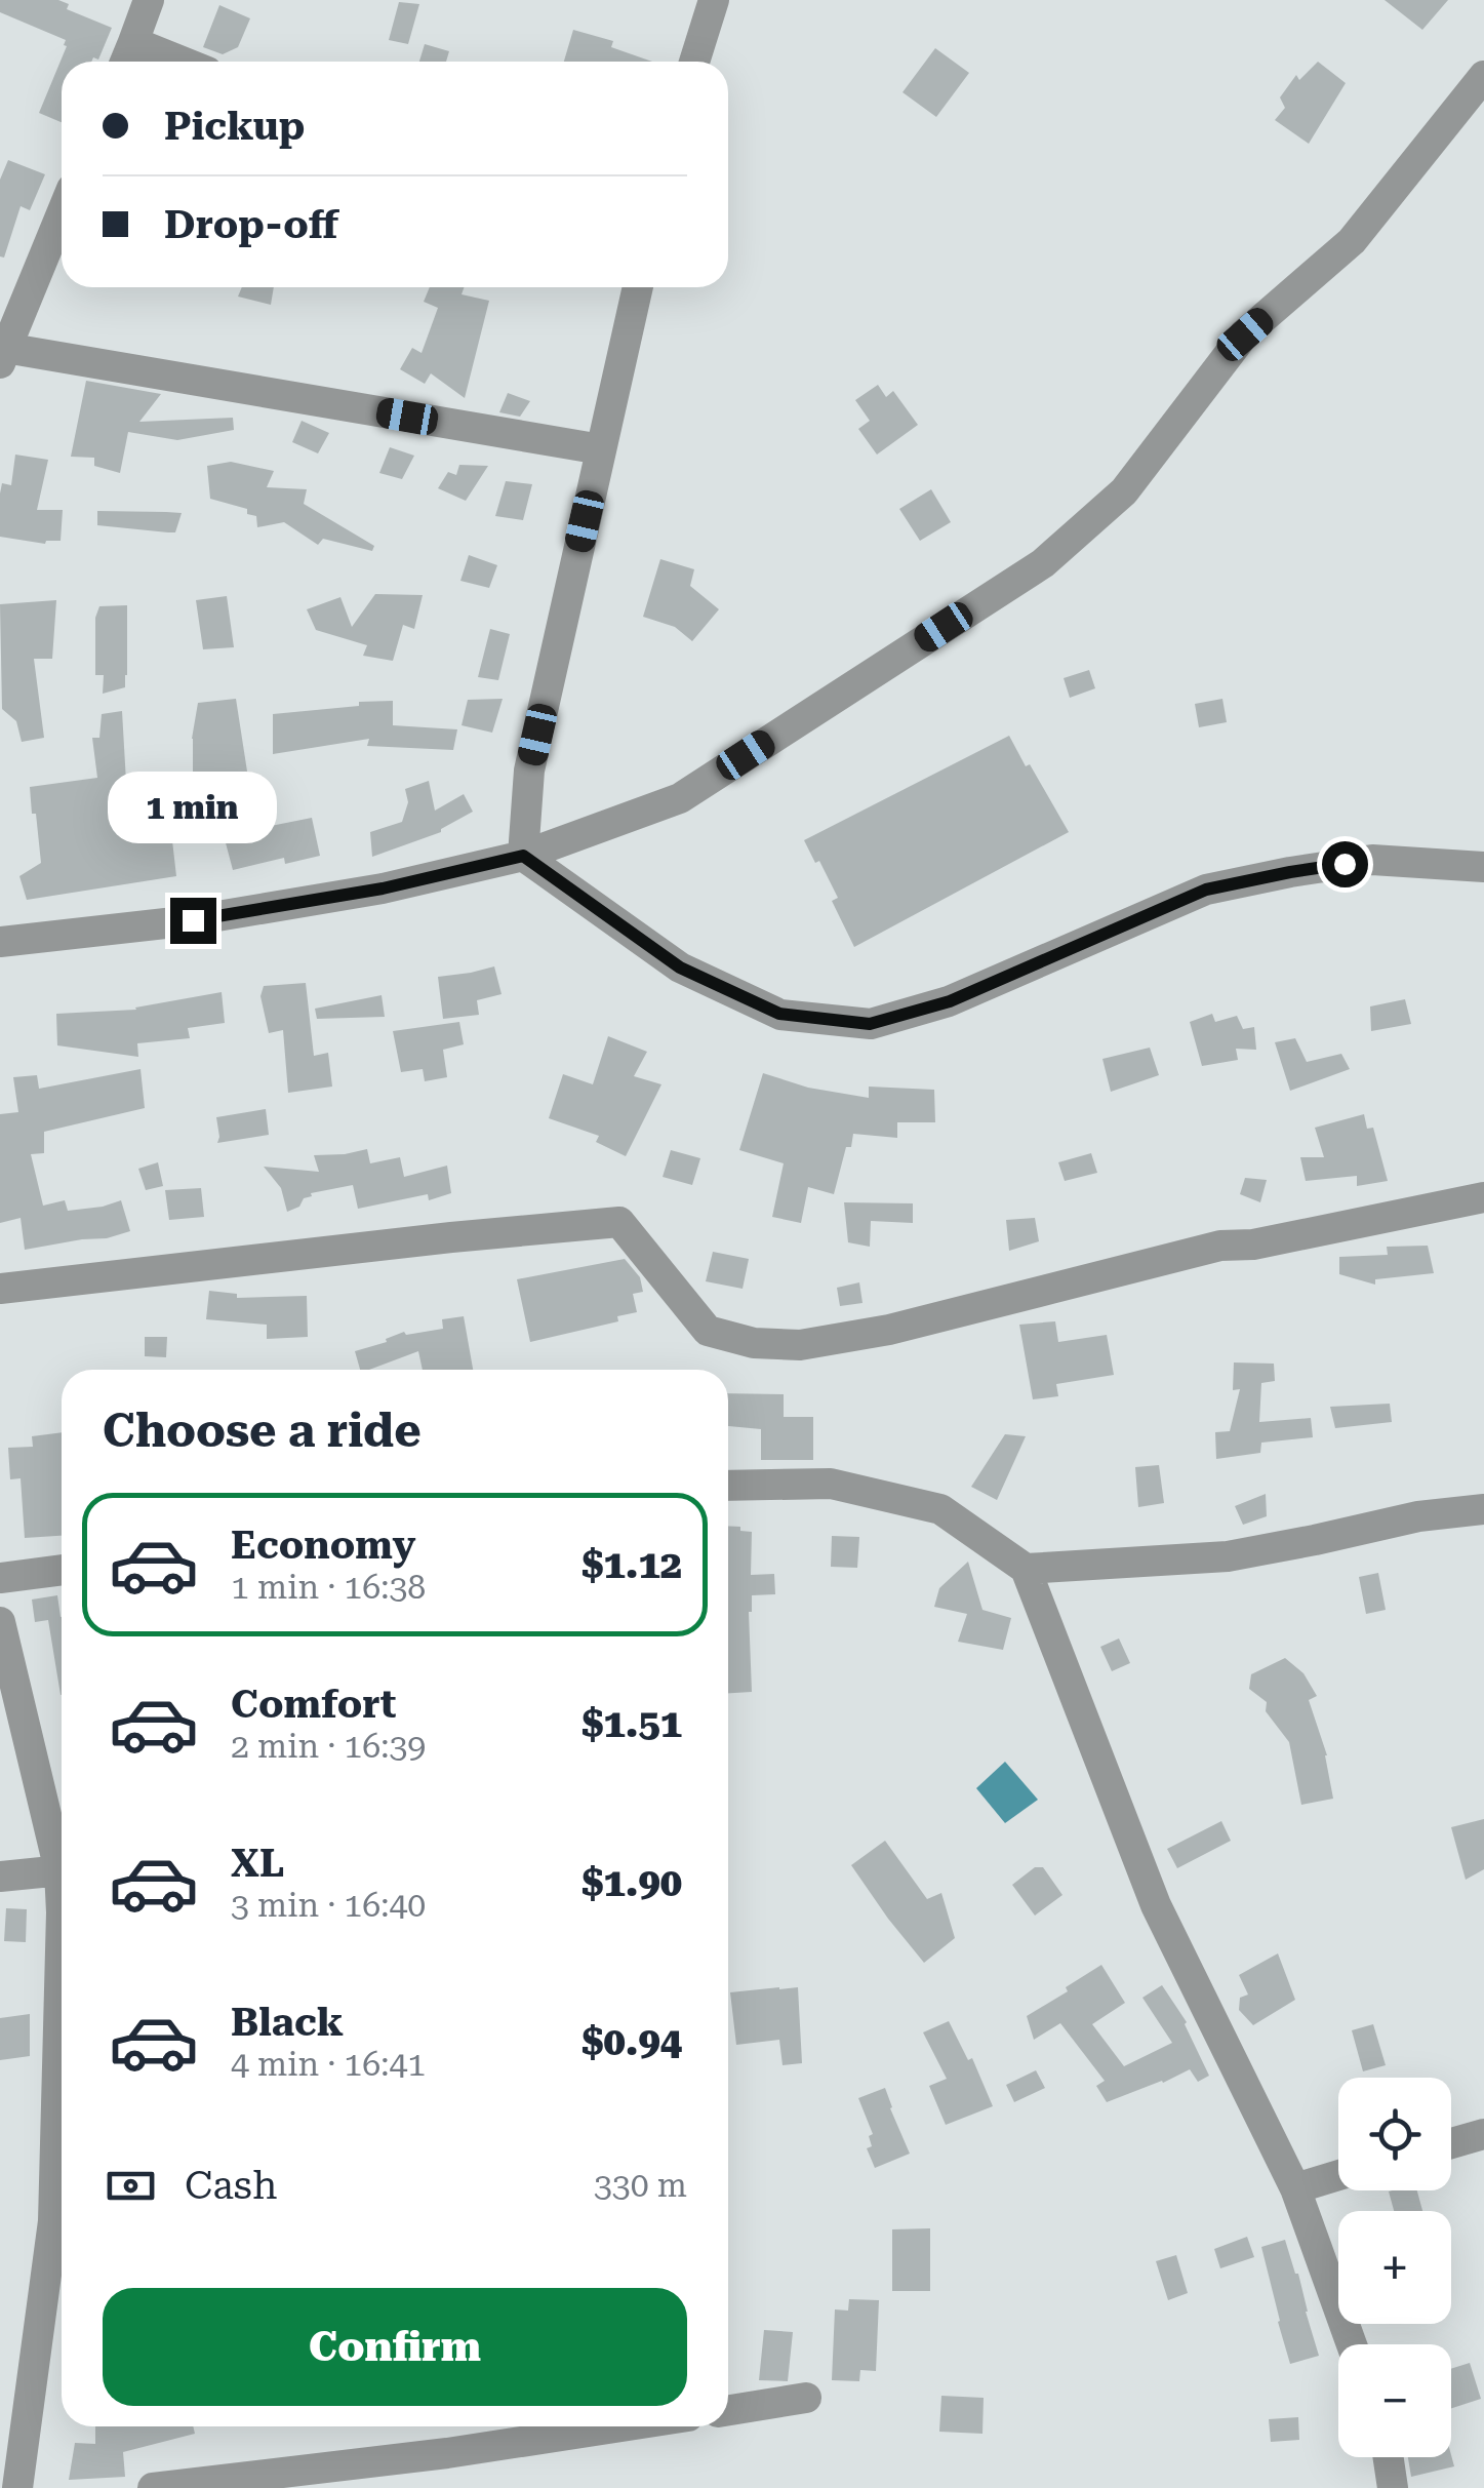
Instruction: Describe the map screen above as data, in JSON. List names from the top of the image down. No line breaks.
{"page":{"banner":["Pickup","Drop-off"],"bubble":"1 min","heading":"Choose a ride","list":[{"name":"Economy","note":"1 min · 16:38","value":"$1.12"},{"name":"Comfort","note":"2 min · 16:39","value":"$1.51"},{"name":"XL","note":"3 min · 16:40","value":"$1.90"},{"name":"Black","note":"4 min · 16:41","value":"$0.94"}],"map_buttons":["+","−"],"pay":["Cash","330 m"],"buttons":"Confirm"}}
